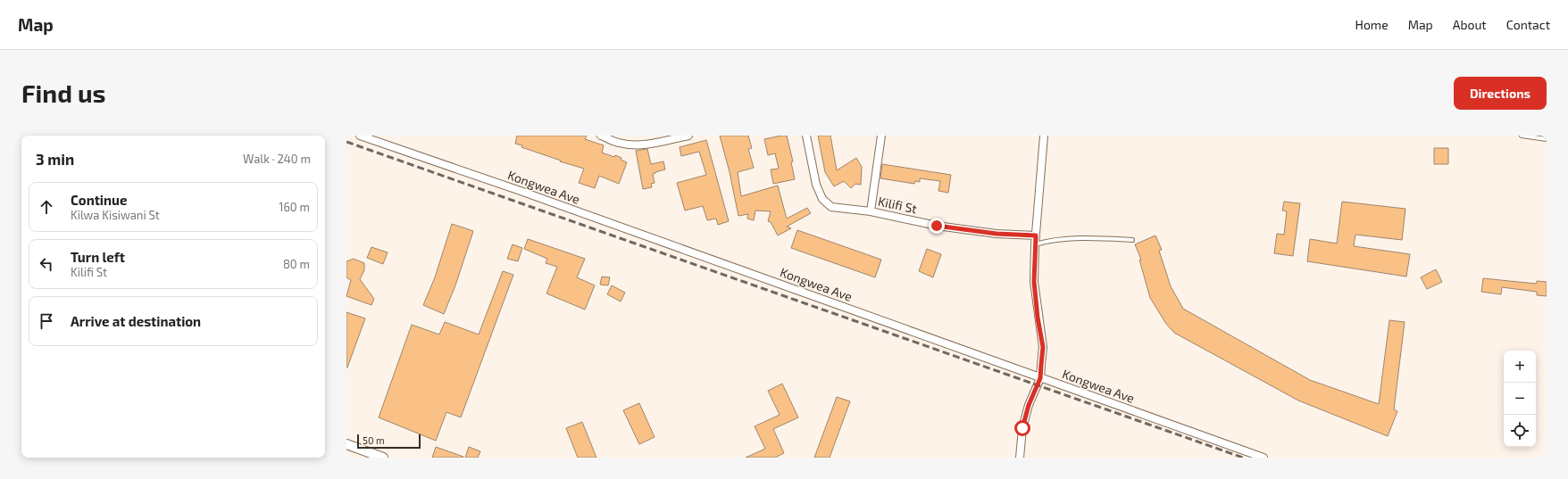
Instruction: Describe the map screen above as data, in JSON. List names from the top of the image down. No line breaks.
{"streets":{"street":["Kongwea Ave","Kilifi St"]},"scale_bar":"50 m","page":{"header":"Map","nav":["Home","Map","About","Contact"],"buttons":"Directions","title":"Find us","heading":["3 min","Walk · 240 m"],"list":[["Continue","Kilwa Kisiwani St","160 m"],["Turn left","Kilifi St","80 m"],"Arrive at destination"],"map_buttons":["+","−"],"scale":"50 m"}}
